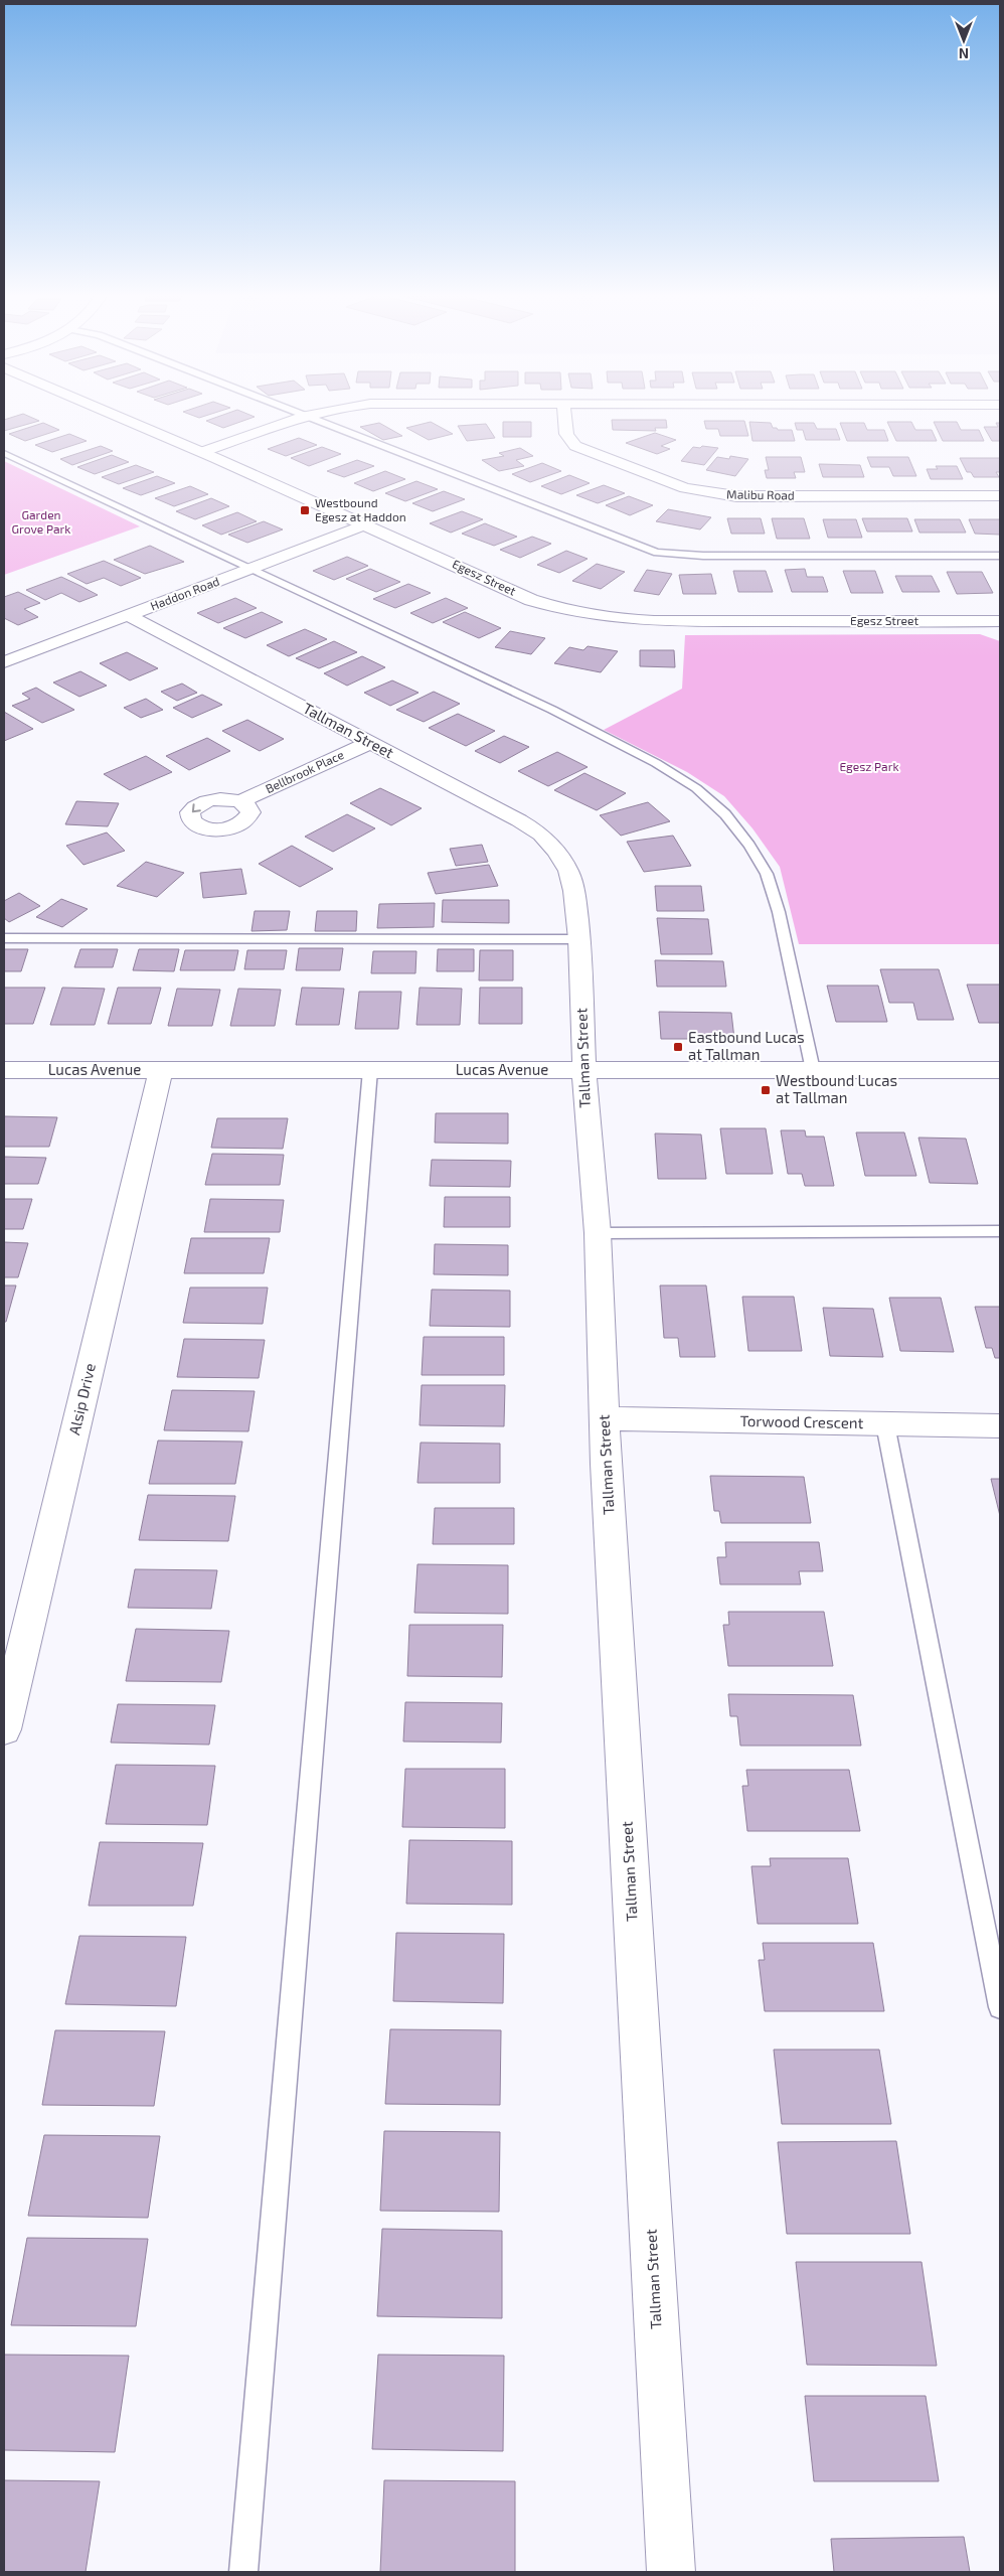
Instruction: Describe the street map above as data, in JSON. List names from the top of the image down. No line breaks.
{"streets":{"street":["Malibu Road","Egesz Street","Haddon Road","Tallman Street","Bellbrook Place","Lucas Avenue","Alsip Drive","Torwood Crescent"]},"crossings":[["Egesz Street","Haddon Road"],["Haddon Road","Tallman Street"],["Tallman Street","Bellbrook Place"],["Tallman Street","Lucas Avenue"],["Tallman Street","Torwood Crescent"],["Lucas Avenue","Alsip Drive"]],"parks":["Garden Grove Park","Egesz Park"],"places":{"transit":["Westbound Egesz at Haddon","Eastbound Lucas at Tallman","Westbound Lucas at Tallman"]},"north":"bottom"}
